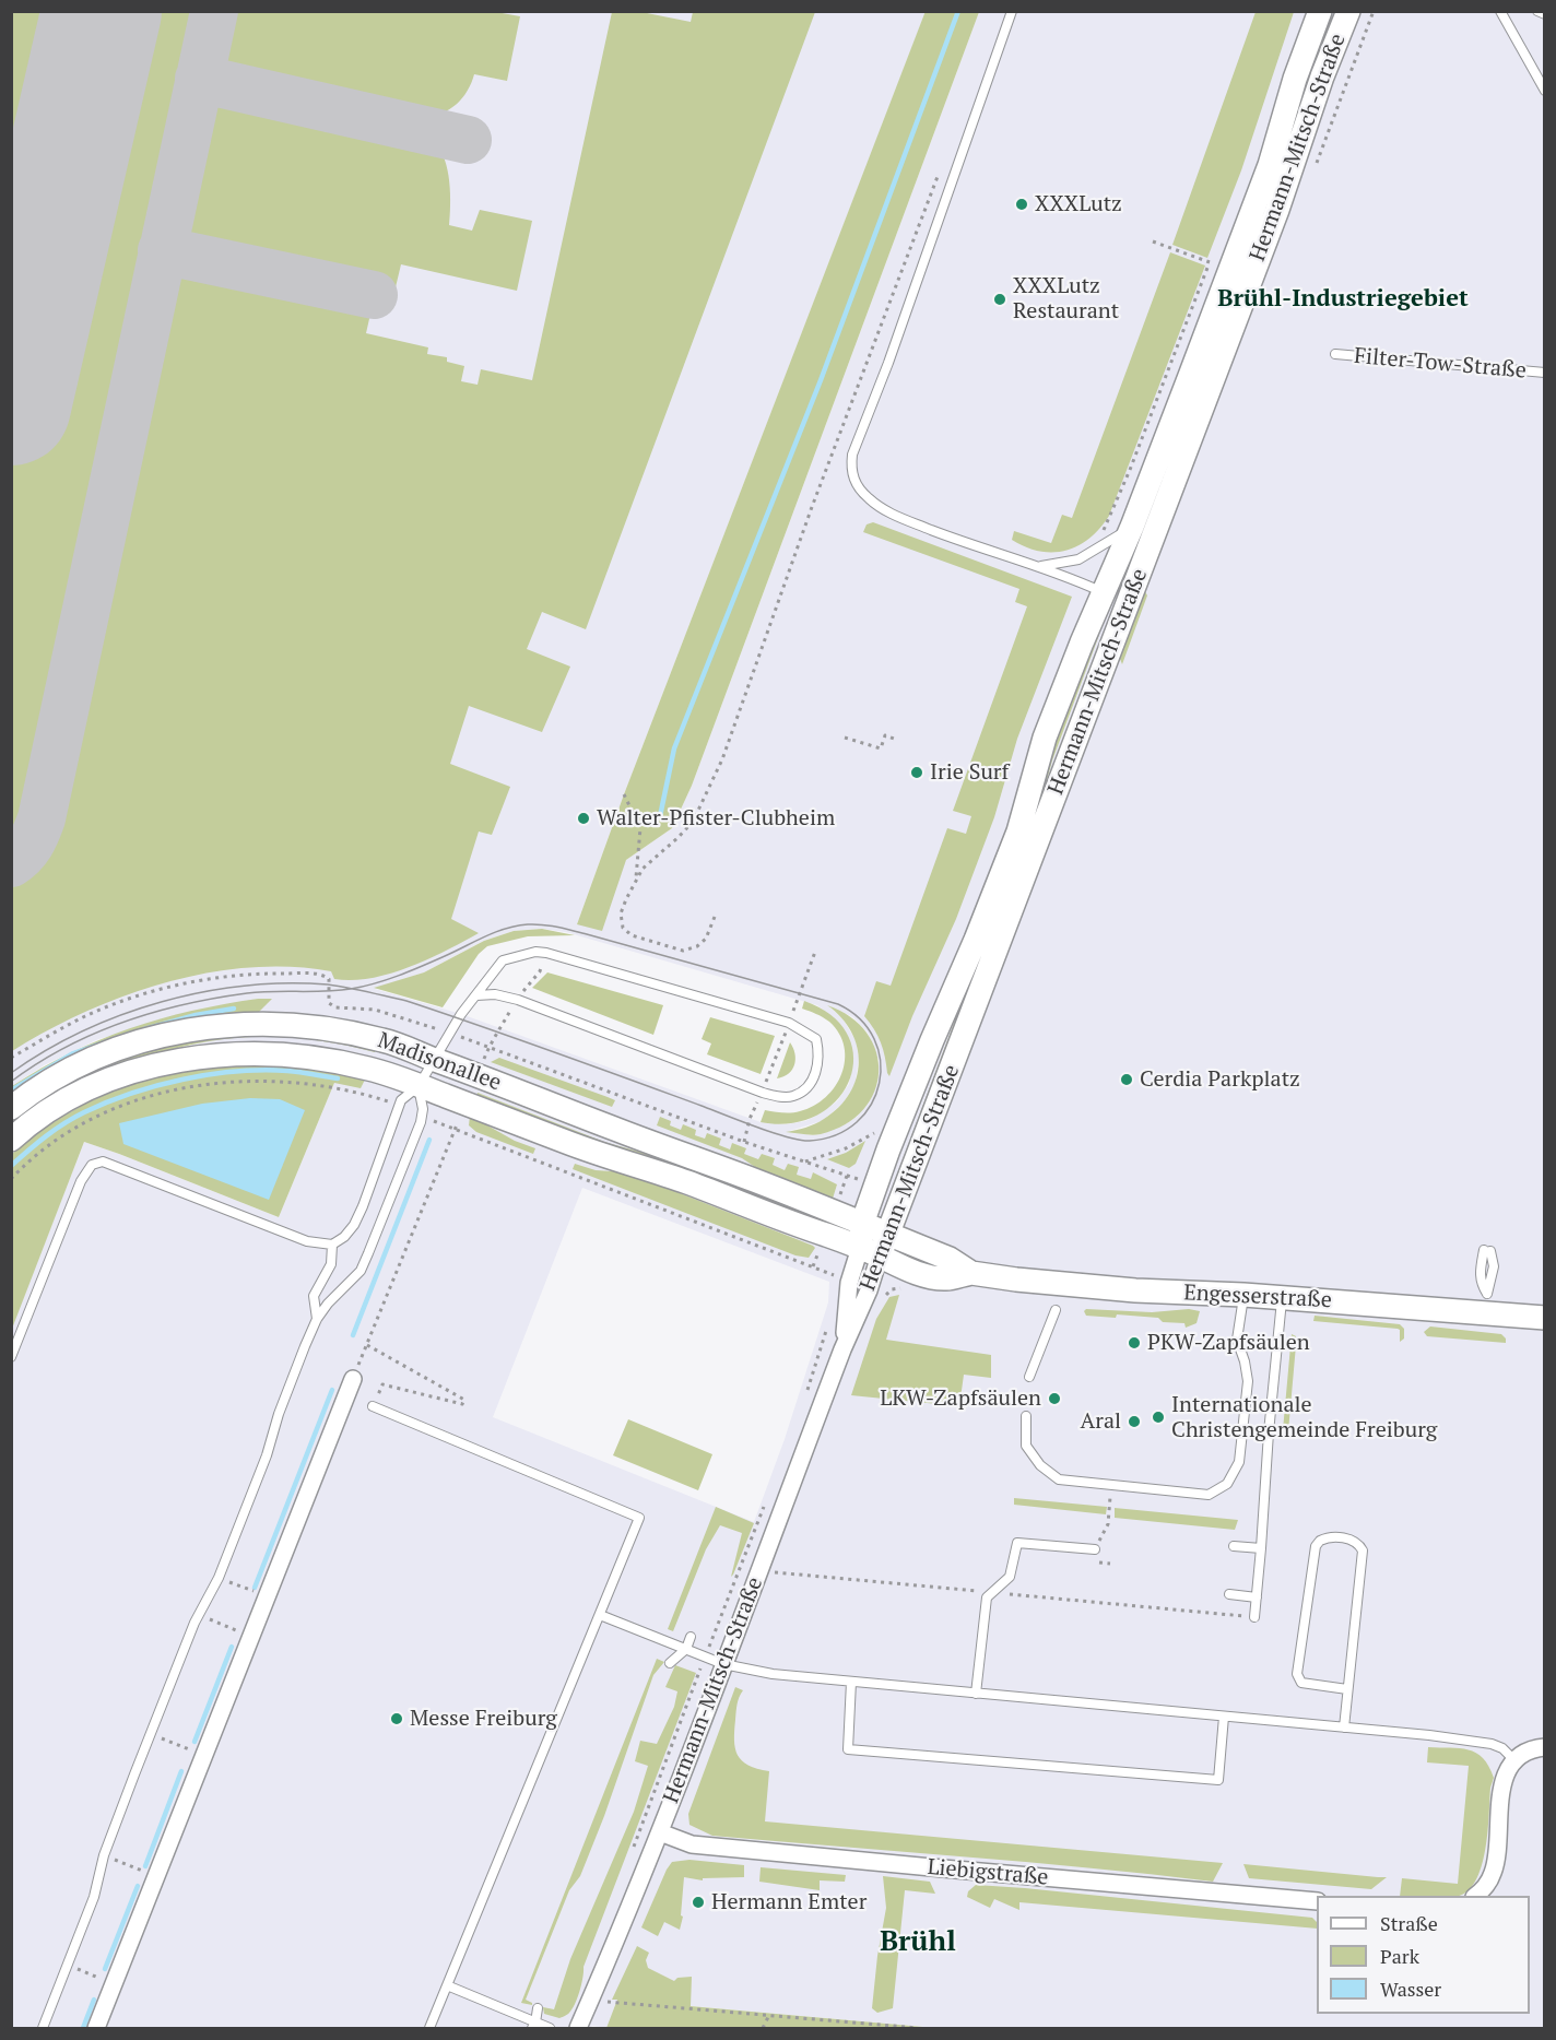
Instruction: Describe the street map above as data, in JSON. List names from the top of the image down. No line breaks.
{"streets":{"main road":["Hermann-Mitsch-Straße","Madisonallee","Engesserstraße"],"street":["Liebigstraße"],"lane":["Filter-Tow-Straße"]},"crossings":[["Hermann-Mitsch-Straße","Madisonallee"],["Hermann-Mitsch-Straße","Engesserstraße"],["Hermann-Mitsch-Straße","Liebigstraße"],["Madisonallee","Engesserstraße"]],"districts":["Brühl-Industriegebiet","Brühl"],"places":["XXXLutz","XXXLutz Restaurant","Irie Surf","Walter-Pfister-Clubheim","Cerdia Parkplatz","PKW-Zapfsäulen","LKW-Zapfsäulen","Internationale Christengemeinde Freiburg","Aral","Messe Freiburg","Hermann Emter"],"legend":["Straße","Park","Wasser"]}
